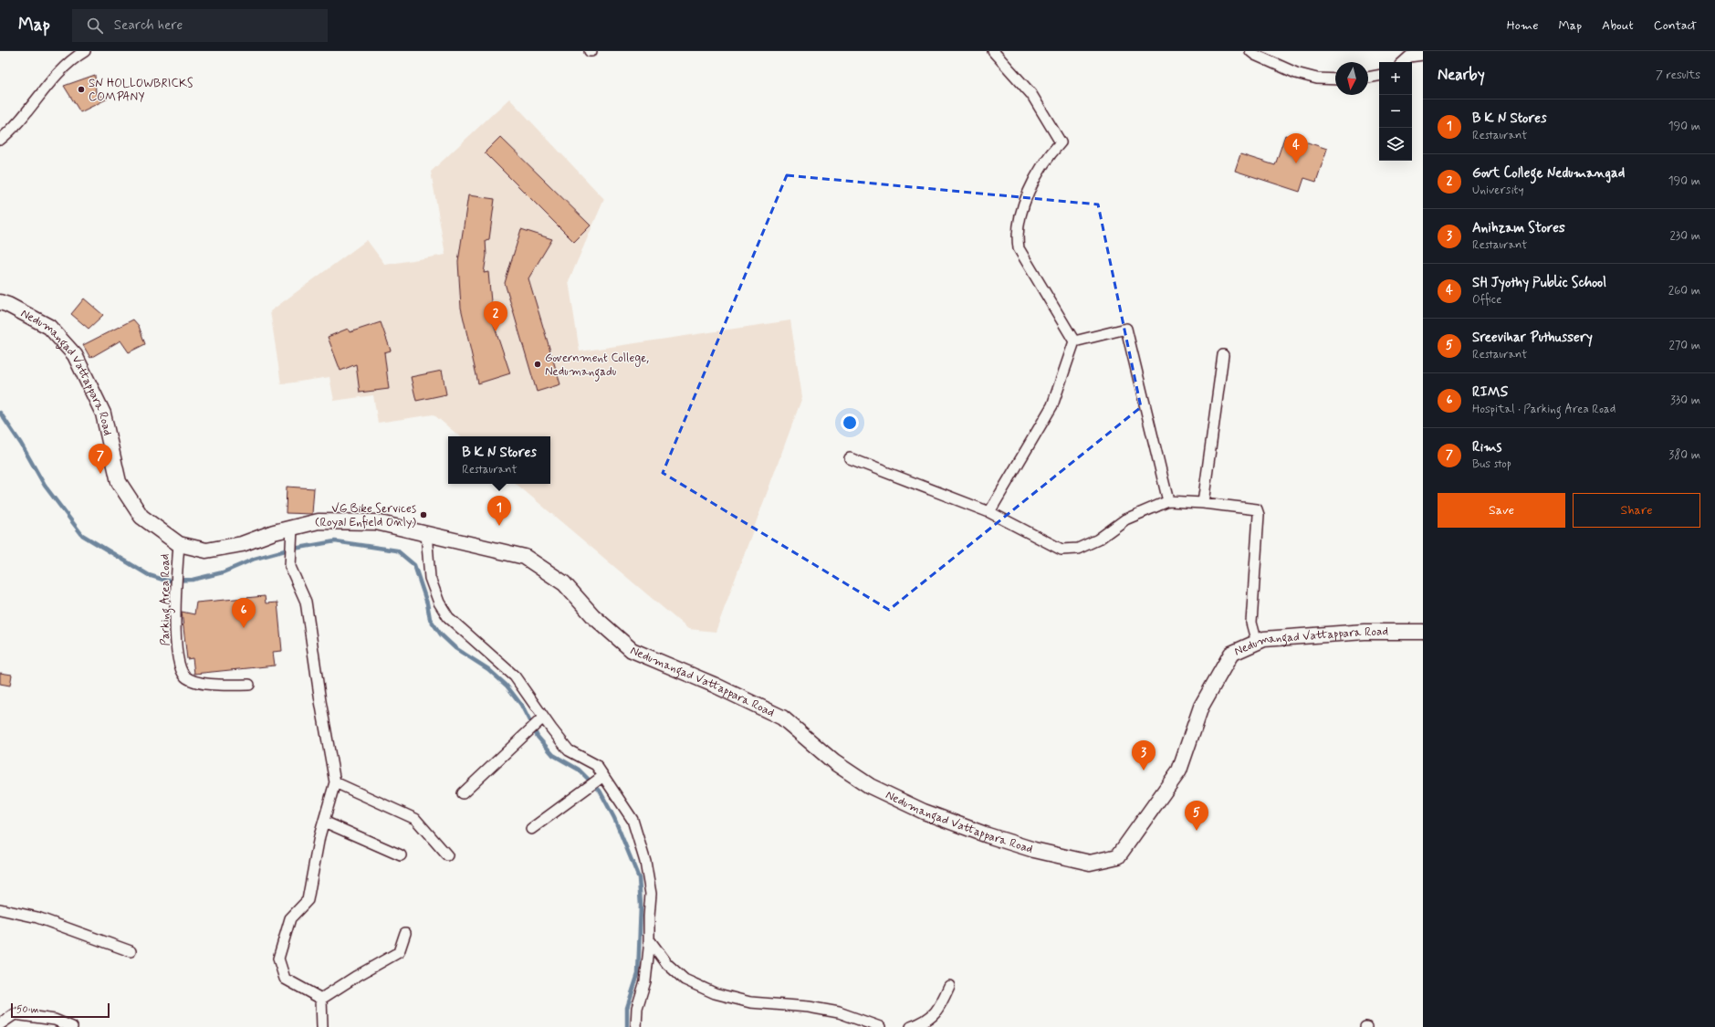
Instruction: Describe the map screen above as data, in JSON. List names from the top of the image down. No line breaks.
{"streets":{"main road":["Nedumangad Vattappara Road"],"street":["Parking Area Road"]},"crossings":[["Nedumangad Vattappara Road","Parking Area Road"]],"places":["SN HOLLOWBRICKS COMPANY","Government College, Nedumangadu","VG Bike Services (Royal Enfield Only)"],"scale_bar":"50 m","north":"bottom","page":{"header":"Map","search":"Search here","nav":["Home","Map","About","Contact"],"heading":["Nearby","7 results"],"map_buttons":["+","−"],"list":[{"mark":"1","name":"B K N Stores","note":"Restaurant","value":"190 m"},{"mark":"2","name":"Govt College Nedumangad","note":"University","value":"190 m"},{"mark":"3","name":"Anihzam Stores","note":"Restaurant","value":"230 m"},{"mark":"4","name":"SH Jyothy Public School","note":"Office","value":"260 m"},{"mark":"5","name":"Sreevihar Puthussery","note":"Restaurant","value":"270 m"},{"mark":"6","name":"RIMS","note":"Hospital · Parking Area Road","value":"330 m"},{"mark":"7","name":"Rims","note":"Bus stop","value":"380 m"}],"pins":["4","2","7","1","6","3","5"],"popup":["B K N Stores","Restaurant"],"buttons":["Save","Share"],"scale":"50 m"}}
